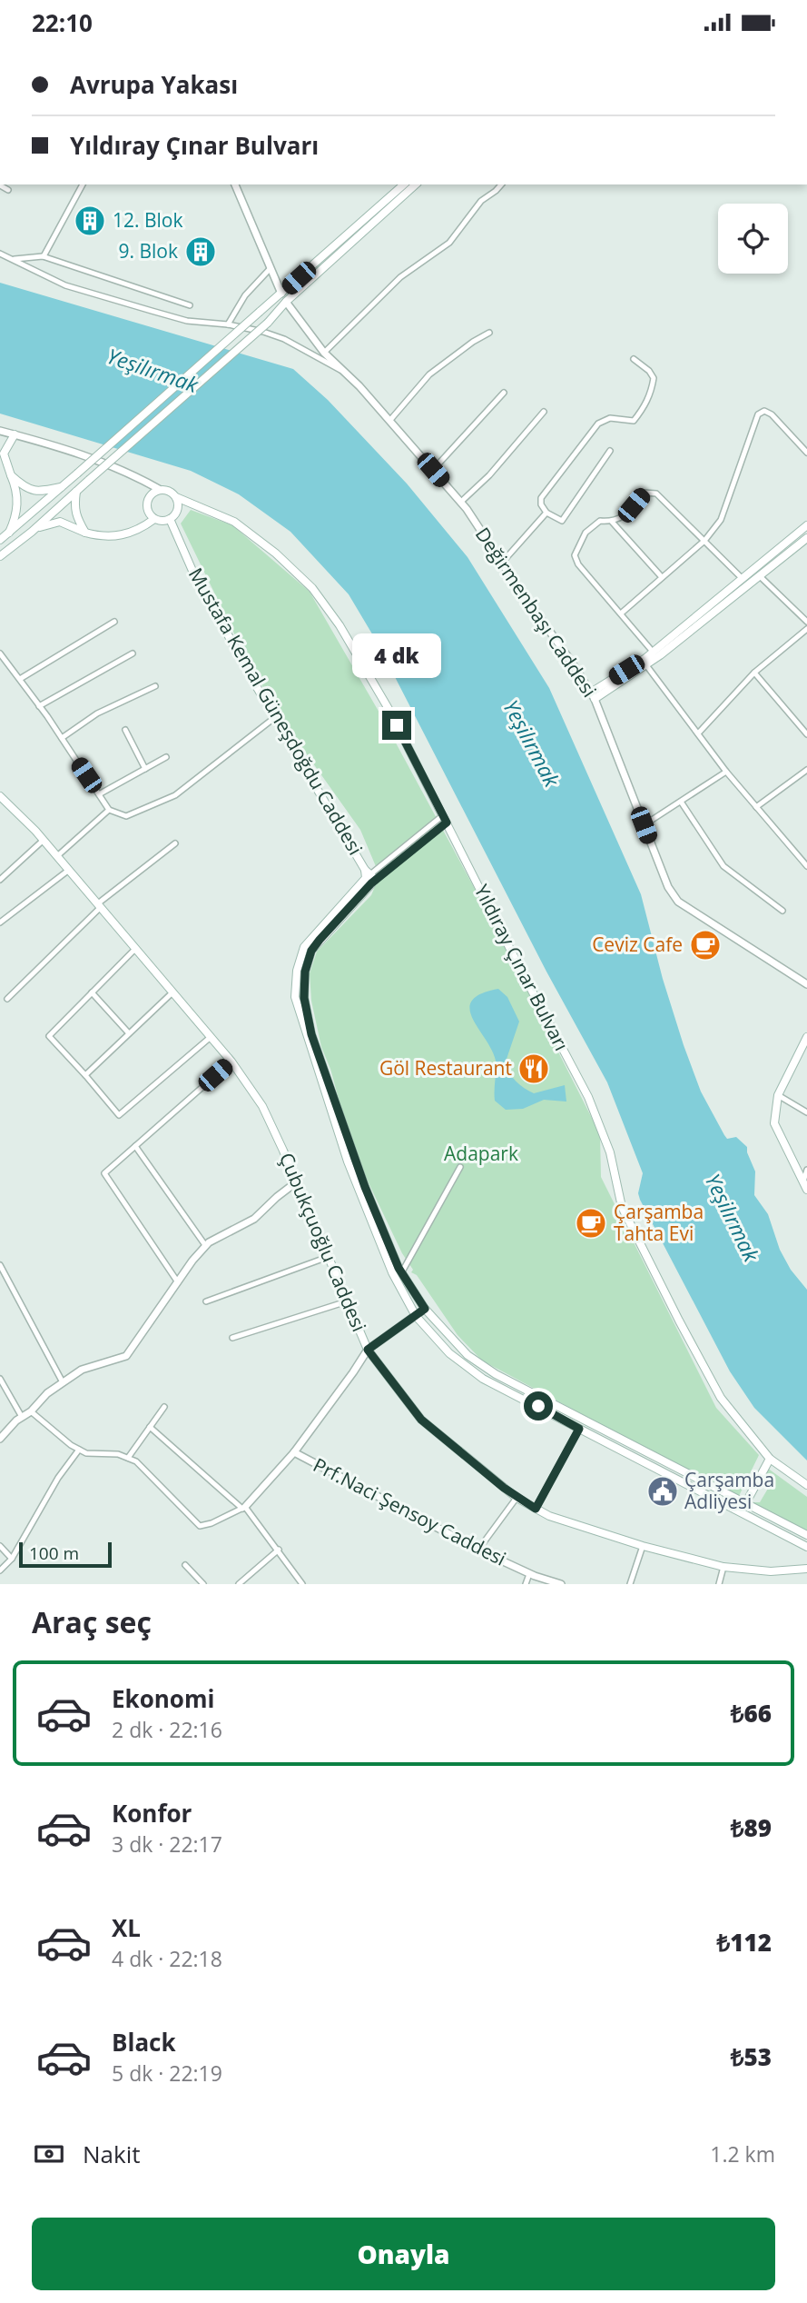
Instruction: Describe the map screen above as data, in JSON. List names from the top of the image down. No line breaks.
{"streets":{"main road":["Mustafa Kemal Güneşdoğdu Caddesi","Yıldıray Çınar Bulvarı","Çubukçuoğlu Caddesi"],"street":["Değirmenbaşı Caddesi","Prf.Naci Şensoy Caddesi"]},"crossings":[["Mustafa Kemal Güneşdoğdu Caddesi","Yıldıray Çınar Bulvarı"]],"water":["Yeşilırmak"],"parks":["Adapark"],"places":{"building":["12. Blok","9. Blok"],"cafe":["Ceviz Cafe","Çarşamba Tahta Evi"],"restaurant":["Göl Restaurant"],"public building":["Çarşamba Adliyesi"]},"scale_bar":"100 m","page":{"status":"22:10","banner":["Avrupa Yakası","Yıldıray Çınar Bulvarı"],"bubble":"4 dk","scale":"100 m","heading":"Araç seç","list":[{"name":"Ekonomi","note":"2 dk · 22:16","value":"₺66"},{"name":"Konfor","note":"3 dk · 22:17","value":"₺89"},{"name":"XL","note":"4 dk · 22:18","value":"₺112"},{"name":"Black","note":"5 dk · 22:19","value":"₺53"}],"pay":["Nakit","1.2 km"],"buttons":"Onayla"}}
